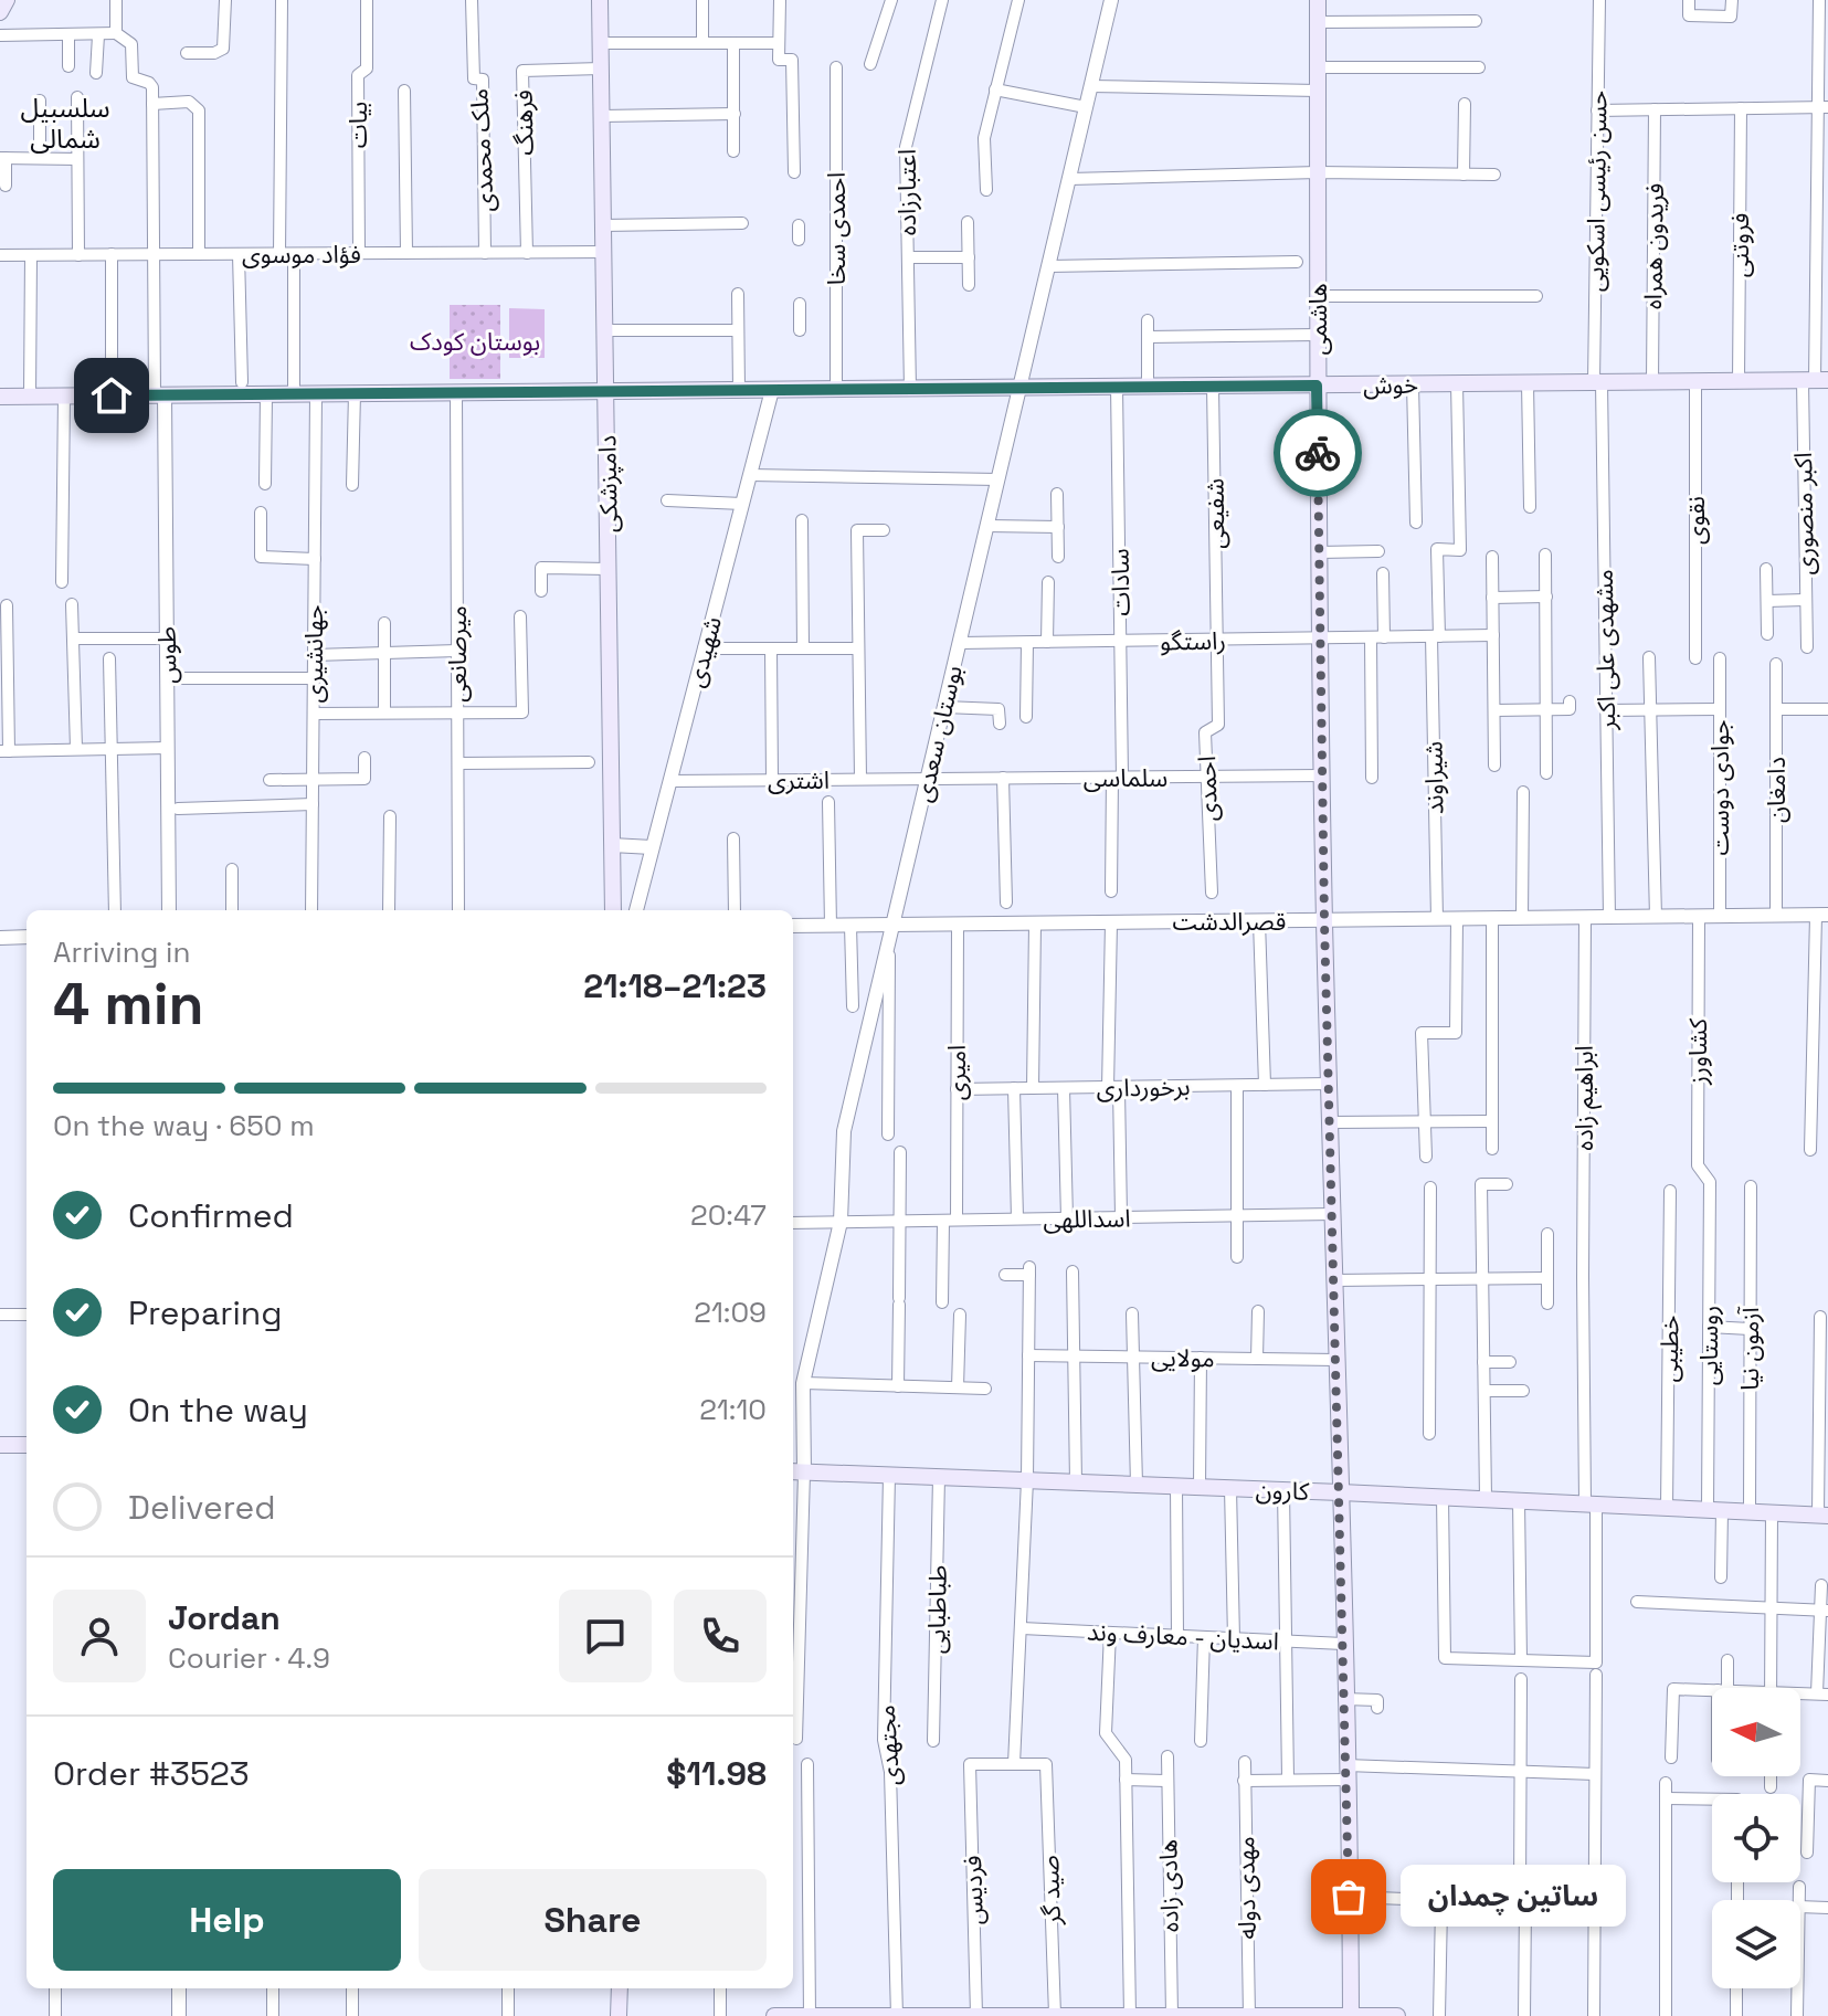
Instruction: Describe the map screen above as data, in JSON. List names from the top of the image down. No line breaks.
{"streets":{"main road":["هاشمی","خوش","دامپزشکی","کارون"],"street":["فرهنگ","بیات","ملک محمدی","حسن رئیسی اسکویی","اعتبارزاده","احمدی سخا","فروتنی","فریدون همراه","فؤاد موسوی","شفیعی","اکبر منصوری","نقوی","سادات","راستگو","مشهدی علی اکبر","شهیدی","جهانشیری","میرصانعی","طوس","بوستان سعدی","سلماسی","شیراوند","اشتری","جوادی دوست","احمدی","دامغان","قصرالدشت","کشاورز","امیری","برخورداری","ابراهیم زاده","اسداللهی","روستایی","خطیبی","آزمون نیا","مولایی","طباطبایی","اسدیان - معارف وند","مجتهدی","هادی زاده","مهدی دوله","فردیس","صید گر"]},"crossings":[["فرهنگ","فؤاد موسوی"],["فرهنگ","دامپزشکی"],["بیات","فؤاد موسوی"],["ملک محمدی","فؤاد موسوی"],["حسن رئیسی اسکویی","خوش"],["حسن رئیسی اسکویی","مشهدی علی اکبر"],["اعتبارزاده","خوش"],["احمدی سخا","خوش"],["فروتنی","خوش"],["فریدون همراه","خوش"],["فؤاد موسوی","دامپزشکی"],["هاشمی","خوش"],["هاشمی","راستگو"],["هاشمی","سلماسی"],["هاشمی","قصرالدشت"],["هاشمی","برخورداری"],["هاشمی","اسداللهی"],["هاشمی","مولایی"],["هاشمی","کارون"],["هاشمی","اسدیان - معارف وند"],["خوش","دامپزشکی"],["خوش","شفیعی"],["خوش","اکبر منصوری"],["خوش","نقوی"],["خوش","سادات"],["خوش","مشهدی علی اکبر"],["خوش","شهیدی"],["خوش","جهانشیری"],["خوش","میرصانعی"],["خوش","طوس"],["خوش","بوستان سعدی"],["خوش","شیراوند"],["شفیعی","راستگو"],["شفیعی","احمدی"],["سادات","راستگو"],["سادات","سلماسی"],["راستگو","بوستان سعدی"],["راستگو","شیراوند"],["راستگو","احمدی"],["مشهدی علی اکبر","قصرالدشت"],["شهیدی","اشتری"],["بوستان سعدی","سلماسی"],["بوستان سعدی","اشتری"],["بوستان سعدی","قصرالدشت"],["بوستان سعدی","اسداللهی"],["بوستان سعدی","کارون"],["سلماسی","اشتری"],["سلماسی","احمدی"],["شیراوند","قصرالدشت"],["جوادی دوست","قصرالدشت"],["دامغان","قصرالدشت"],["قصرالدشت","کشاورز"],["قصرالدشت","امیری"],["قصرالدشت","ابراهیم زاده"],["کشاورز","روستایی"],["امیری","برخورداری"],["امیری","اسداللهی"],["ابراهیم زاده","کارون"],["روستایی","کارون"],["خطیبی","کارون"],["آزمون نیا","کارون"],["کارون","طباطبایی"],["کارون","مجتهدی"],["فردیس","صید گر"]],"districts":["سلسبیل شمالی"],"parks":["بوستان کودک"],"places":["ساتین چمدان"],"north":"left","page":{"heading":["4 min","Arriving in","21:18–21:23"],"panel":["Jordan","Courier · 4.9","Order #3523","$11.98"],"bar":"On the way · 650 m","list":[["Confirmed","20:47"],["Preparing","21:09"],["On the way","21:10"],"Delivered"],"buttons":["Help","Share"],"bubble":"ساتین چمدان"}}
